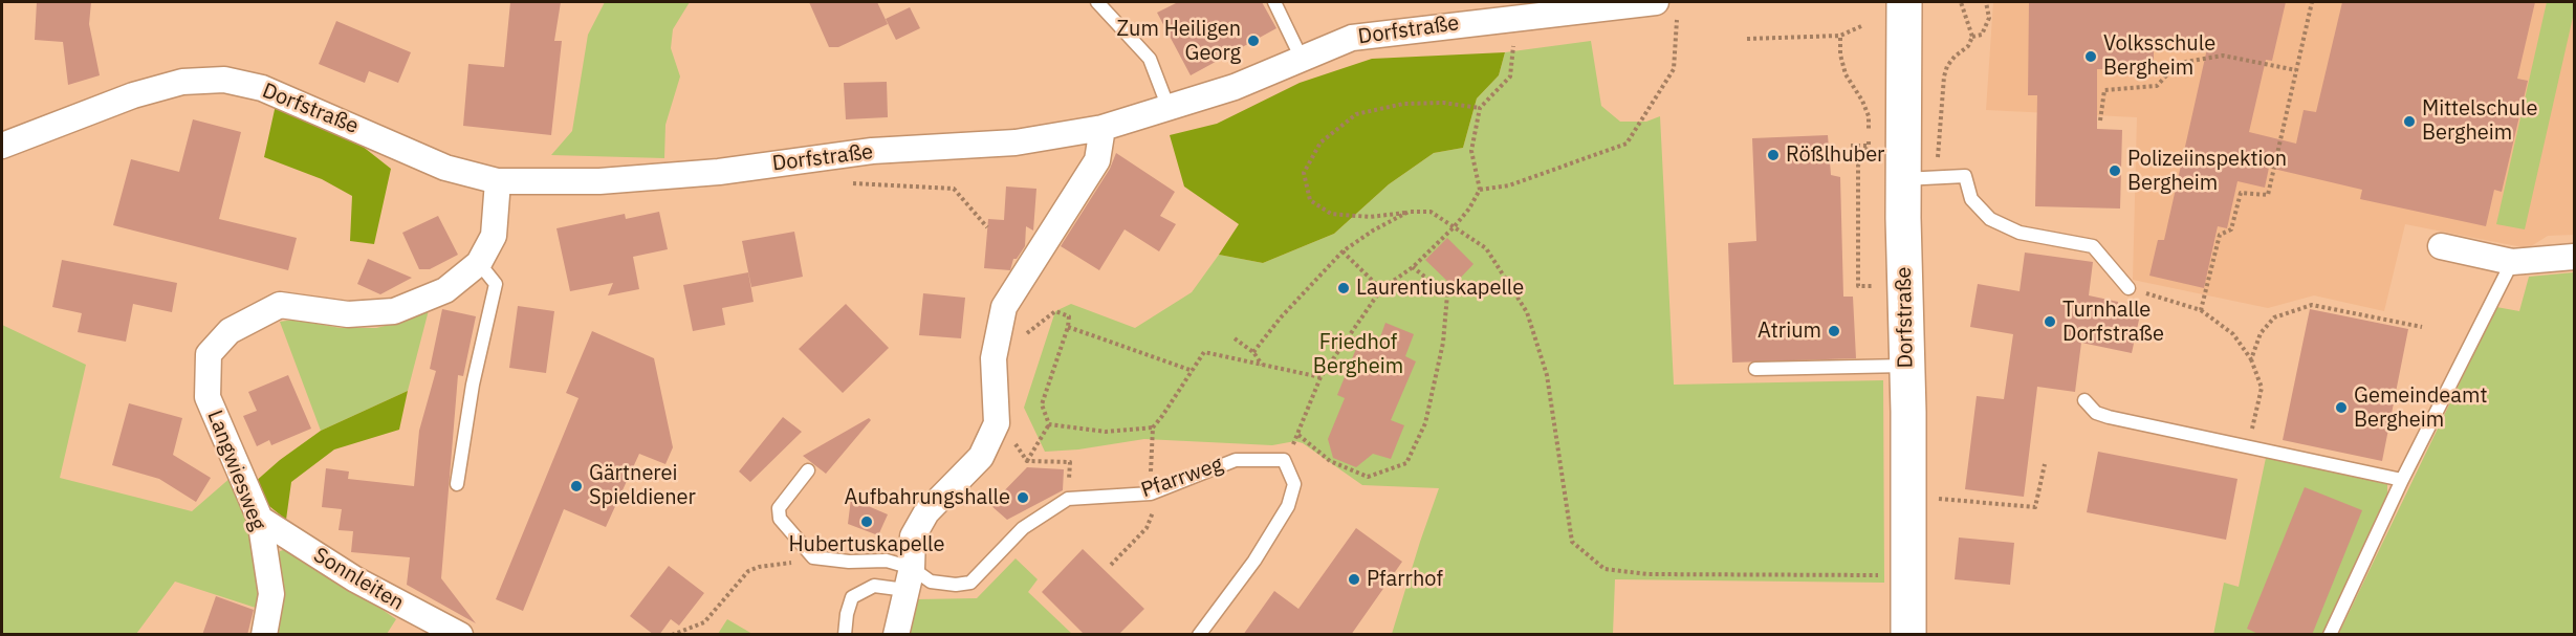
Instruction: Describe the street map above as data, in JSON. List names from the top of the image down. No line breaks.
{"streets":{"main road":["Dorfstraße"],"street":["Langwiesweg","Sonnleiten"],"lane":["Pfarrweg"]},"crossings":[["Dorfstraße","Langwiesweg"],["Langwiesweg","Sonnleiten"]],"parks":["Friedhof Bergheim"],"places":["Zum Heiligen Georg","Volksschule Bergheim","Mittelschule Bergheim","Rößlhuber","Polizeiinspektion Bergheim","Laurentiuskapelle","Turnhalle Dorfstraße","Atrium","Gemeindeamt Bergheim","Gärtnerei Spieldiener","Aufbahrungshalle","Hubertuskapelle","Pfarrhof"]}
